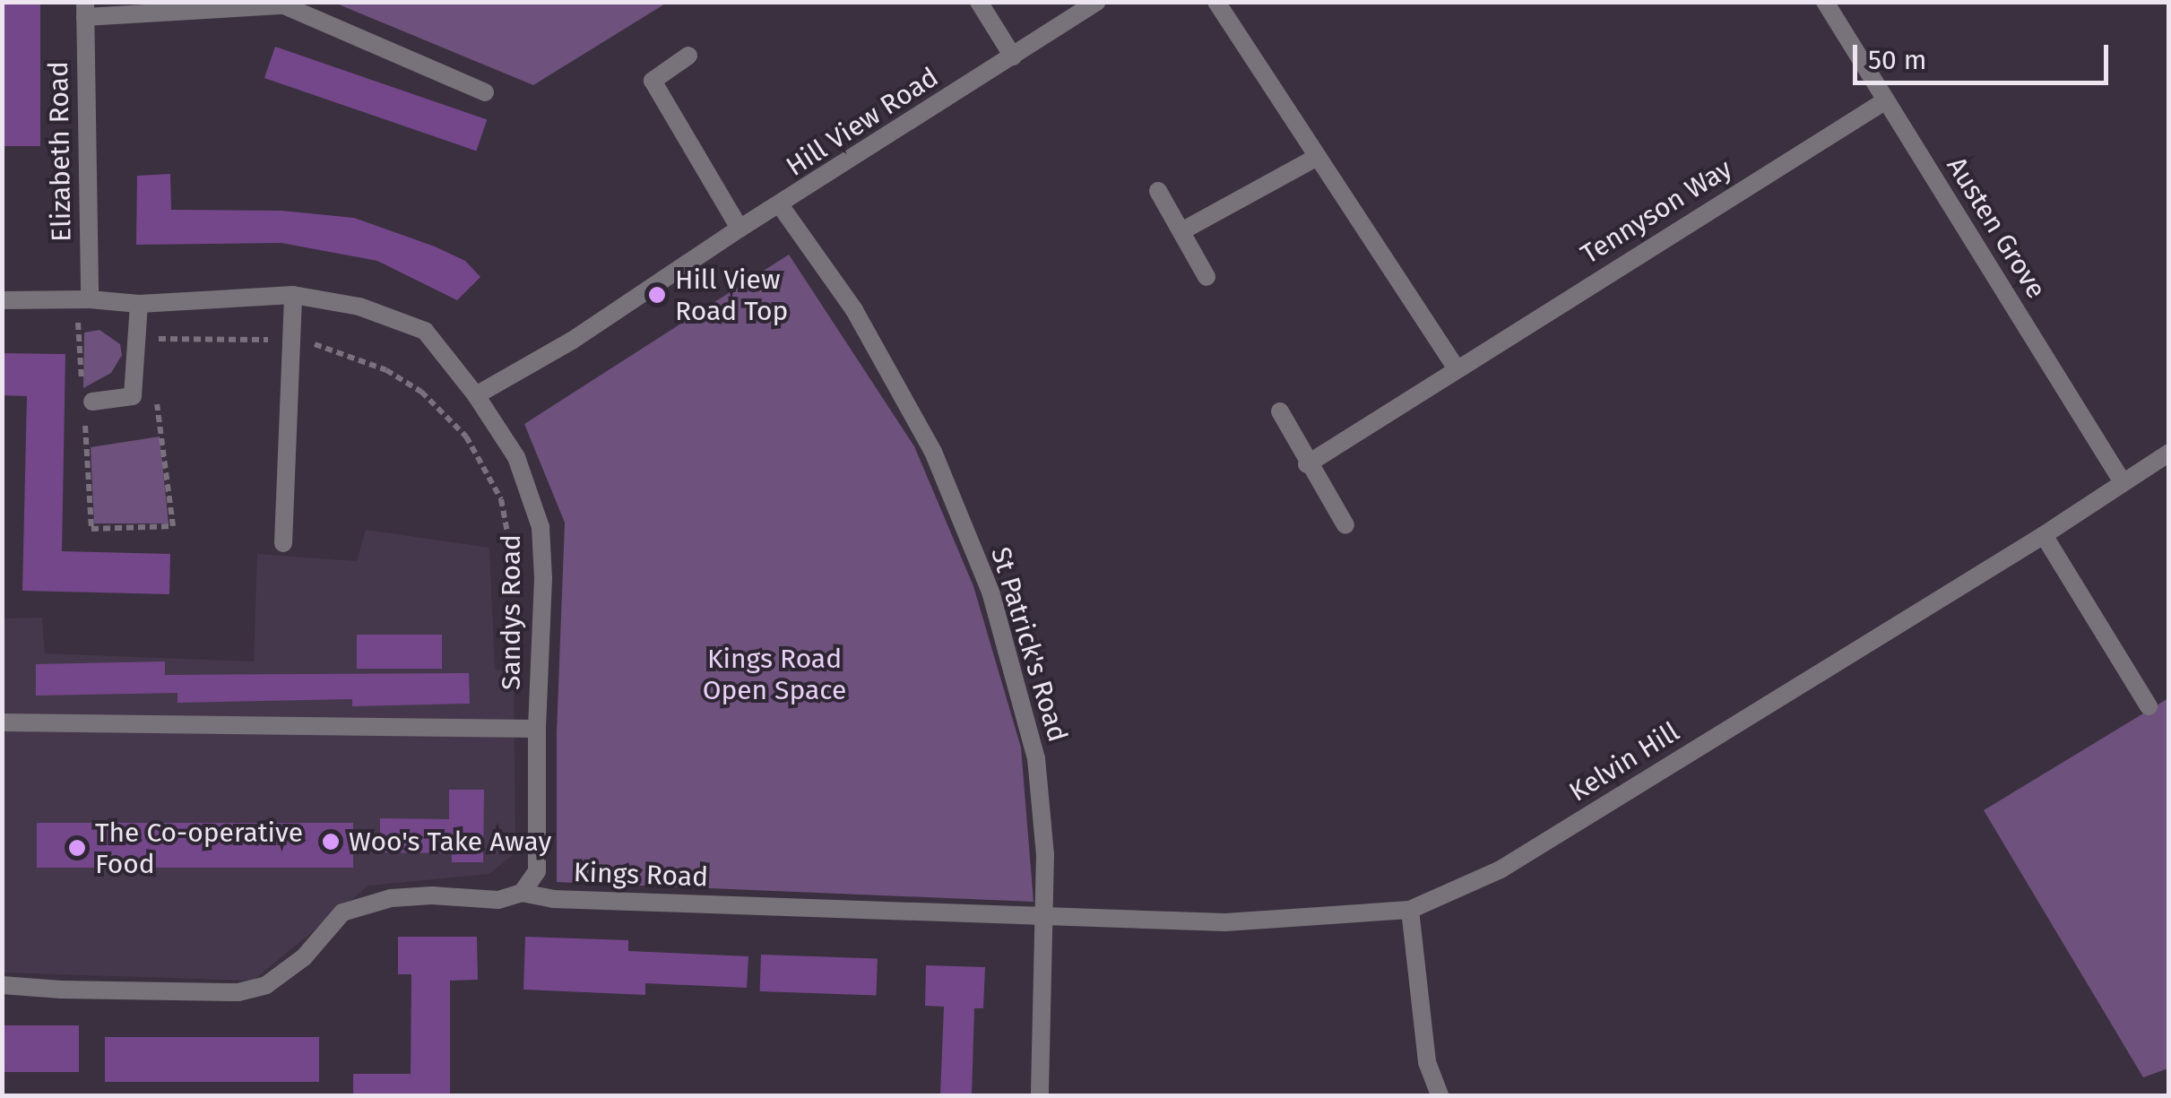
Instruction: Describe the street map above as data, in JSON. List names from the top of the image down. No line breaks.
{"streets":{"street":["Hill View Road","Elizabeth Road","Tennyson Way","Austen Grove","Sandys Road","St Patrick's Road","Kelvin Hill","Kings Road"]},"crossings":[["Hill View Road","Sandys Road"],["Hill View Road","St Patrick's Road"],["Elizabeth Road","Sandys Road"],["Tennyson Way","Austen Grove"],["Austen Grove","Kelvin Hill"],["Sandys Road","Kings Road"],["St Patrick's Road","Kelvin Hill"],["St Patrick's Road","Kings Road"],["Kelvin Hill","Kings Road"]],"parks":["Kings Road Open Space"],"places":["Hill View Road Top","Woo's Take Away","The Co-operative Food"],"scale_bar":"50 m"}
